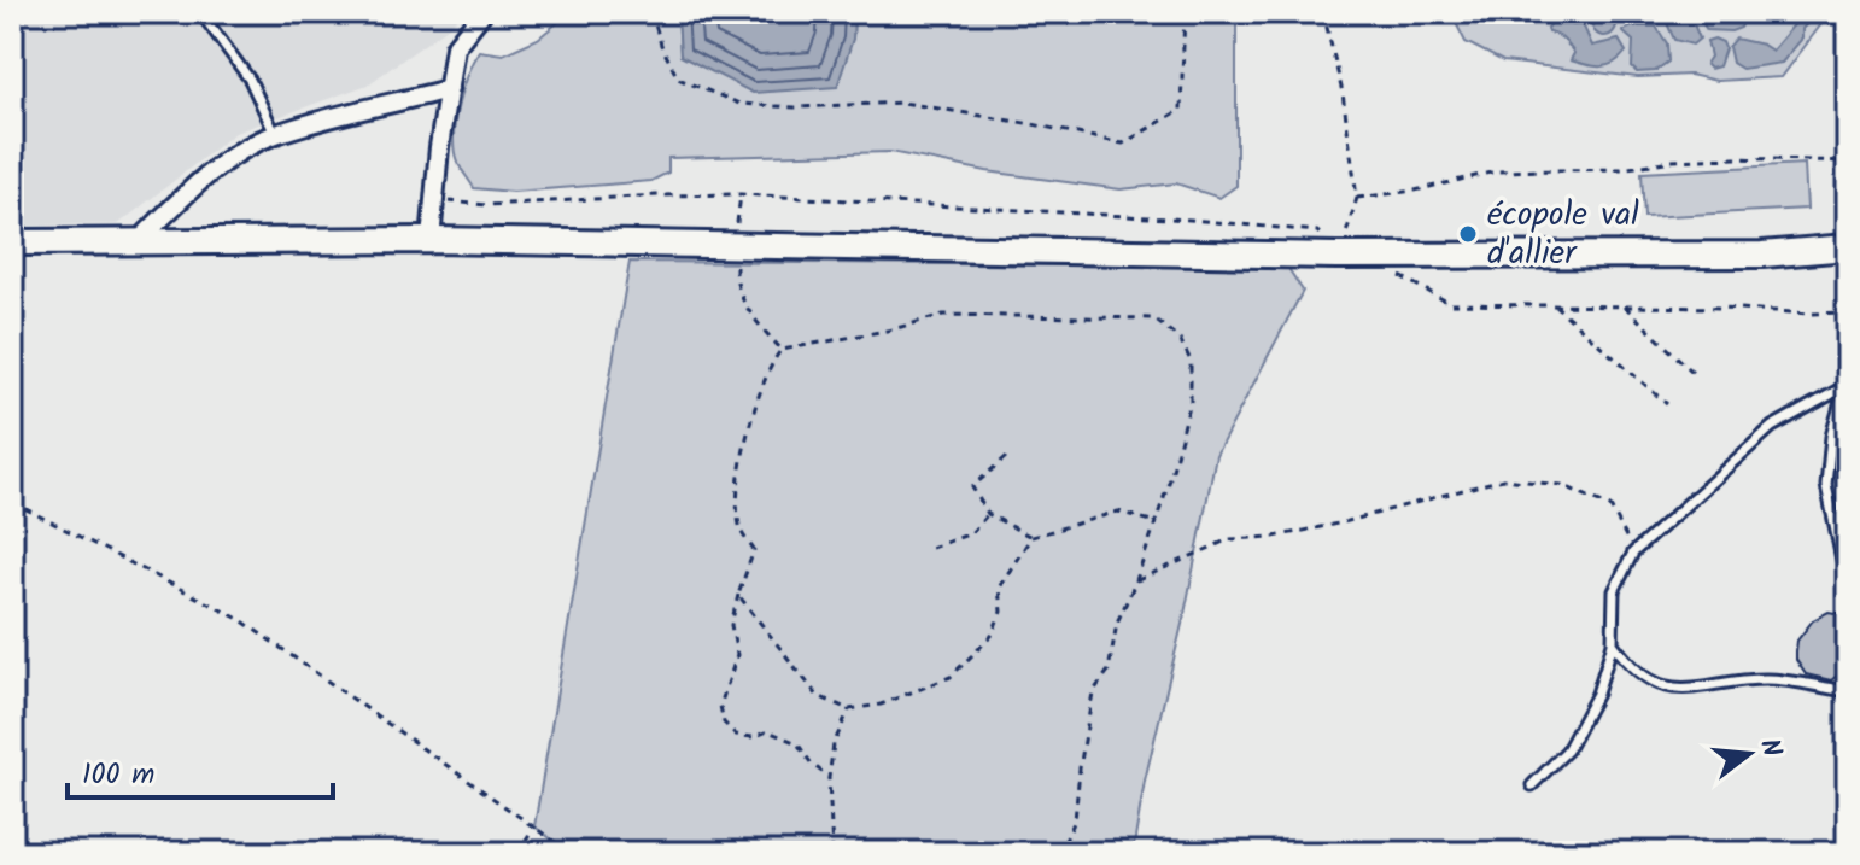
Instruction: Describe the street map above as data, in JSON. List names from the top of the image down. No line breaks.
{"places":["écopole val d'allier"],"scale_bar":"100 m","north":"right"}
